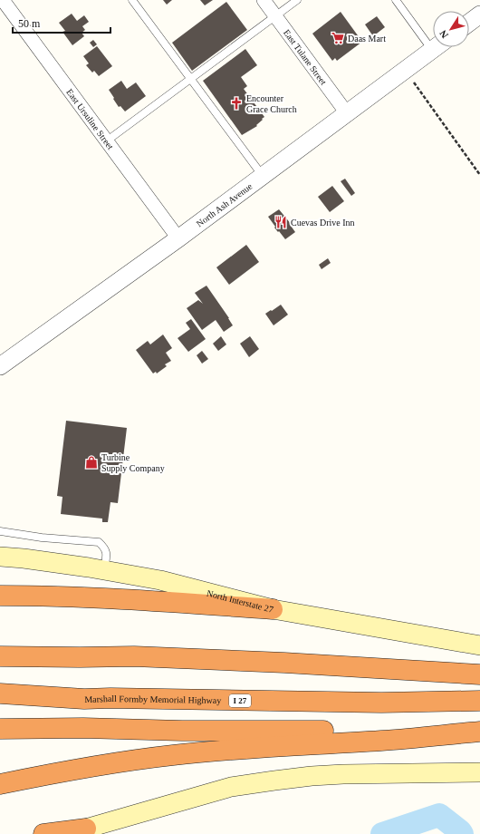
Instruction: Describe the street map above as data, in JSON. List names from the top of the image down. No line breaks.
{"streets":{"highway":["Marshall Formby Memorial Highway","I 27"],"main road":["North Interstate 27"],"street":["East Tulane Street","East Ursuline Street","North Ash Avenue"]},"crossings":[["East Tulane Street","North Ash Avenue"],["East Ursuline Street","North Ash Avenue"]],"places":{"supermarket":["Daas Mart"],"church":["Encounter Grace Church"],"restaurant":["Cuevas Drive Inn"],"shop":["Turbine Supply Company"]},"scale_bar":"50 m","north":"bottom left"}
